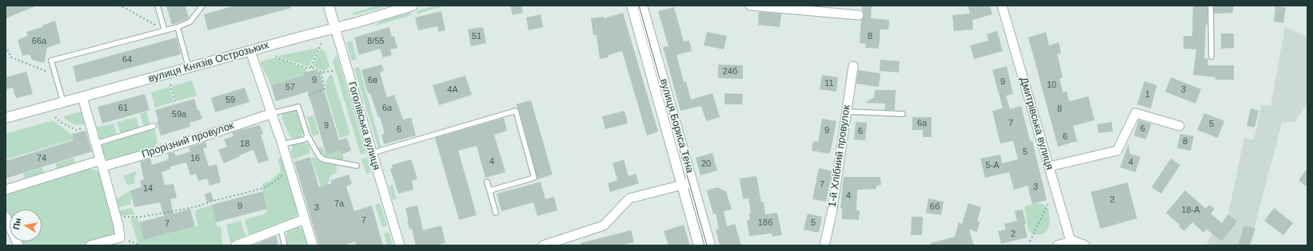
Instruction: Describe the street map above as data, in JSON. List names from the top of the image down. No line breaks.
{"streets":{"street":["вулиця Князів Острозьких","Дмитрівська вулиця","Гоголівська вулиця","вулиця Бориса Тена","Прорізний провулок","1-й Хлібний провулок"]},"crossings":[["вулиця Князів Острозьких","Гоголівська вулиця"]],"house_numbers":["51","8","66а","8/55","64","24б","9","6в","9","11","10","57","4А","3","1","59","61","6а","8","59а","6а","7","5","9","6","6","9","6","6","8","18","5","74","16","4","4","20","5-А","7","3","14","4","2","7а","9","6б","3","18-А","7","18б","5","7","2"],"north":"left"}
